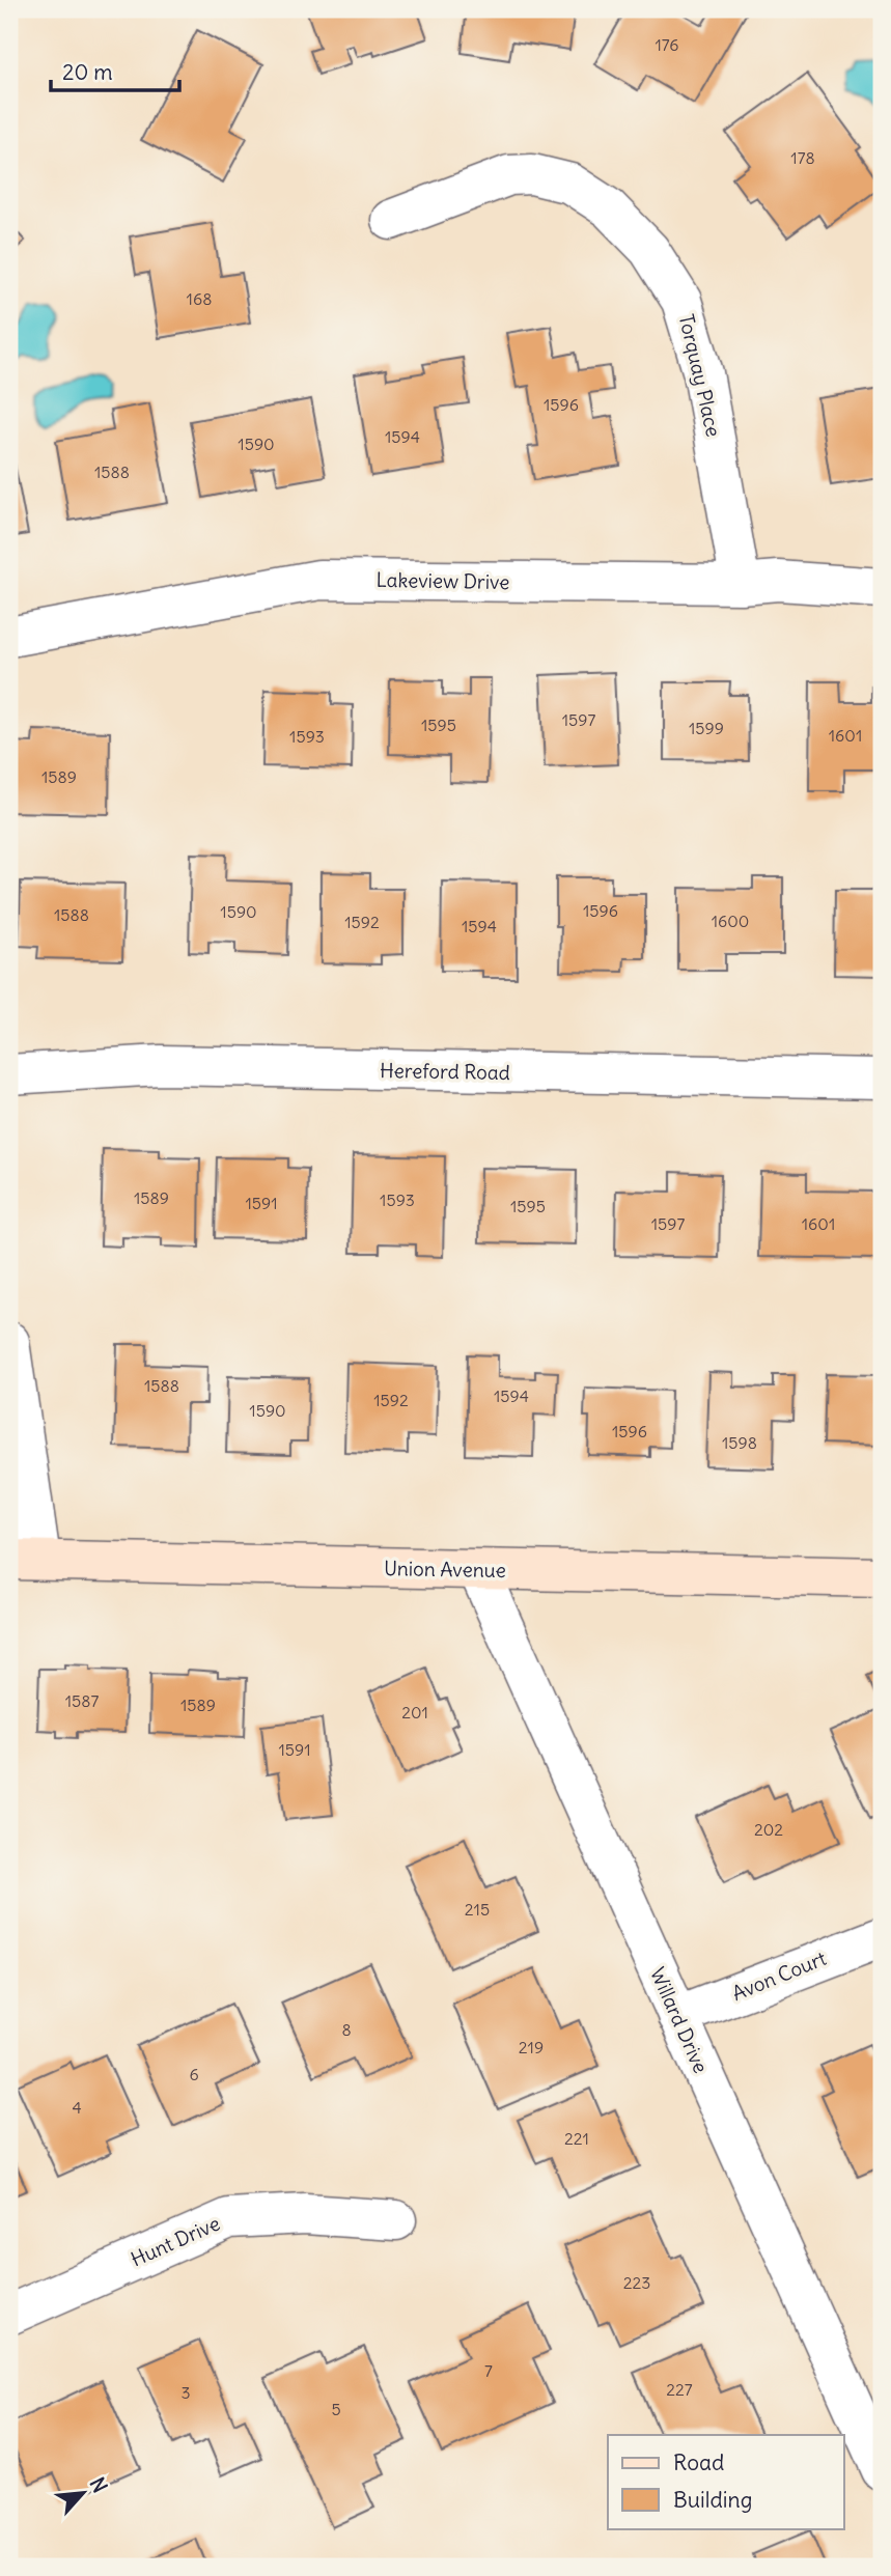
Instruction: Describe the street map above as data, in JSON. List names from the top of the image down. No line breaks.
{"streets":{"main road":["Union Avenue"],"street":["Torquay Place","Lakeview Drive","Hereford Road","Avon Court","Willard Drive","Hunt Drive"]},"crossings":[["Torquay Place","Lakeview Drive"],["Union Avenue","Willard Drive"],["Avon Court","Willard Drive"]],"house_numbers":["176","178","168","1596","1594","1590","1588","1597","1595","1599","1601","1593","1589","1596","1590","1588","1600","1592","1594","1589","1593","1591","1595","1597","1601","1588","1594","1592","1590","1596","1598","1587","1589","201","1591","202","215","8","219","6","4","221","223","7","227","3","5"],"legend":["Road","Building"],"scale_bar":"20 m","north":"top right"}
